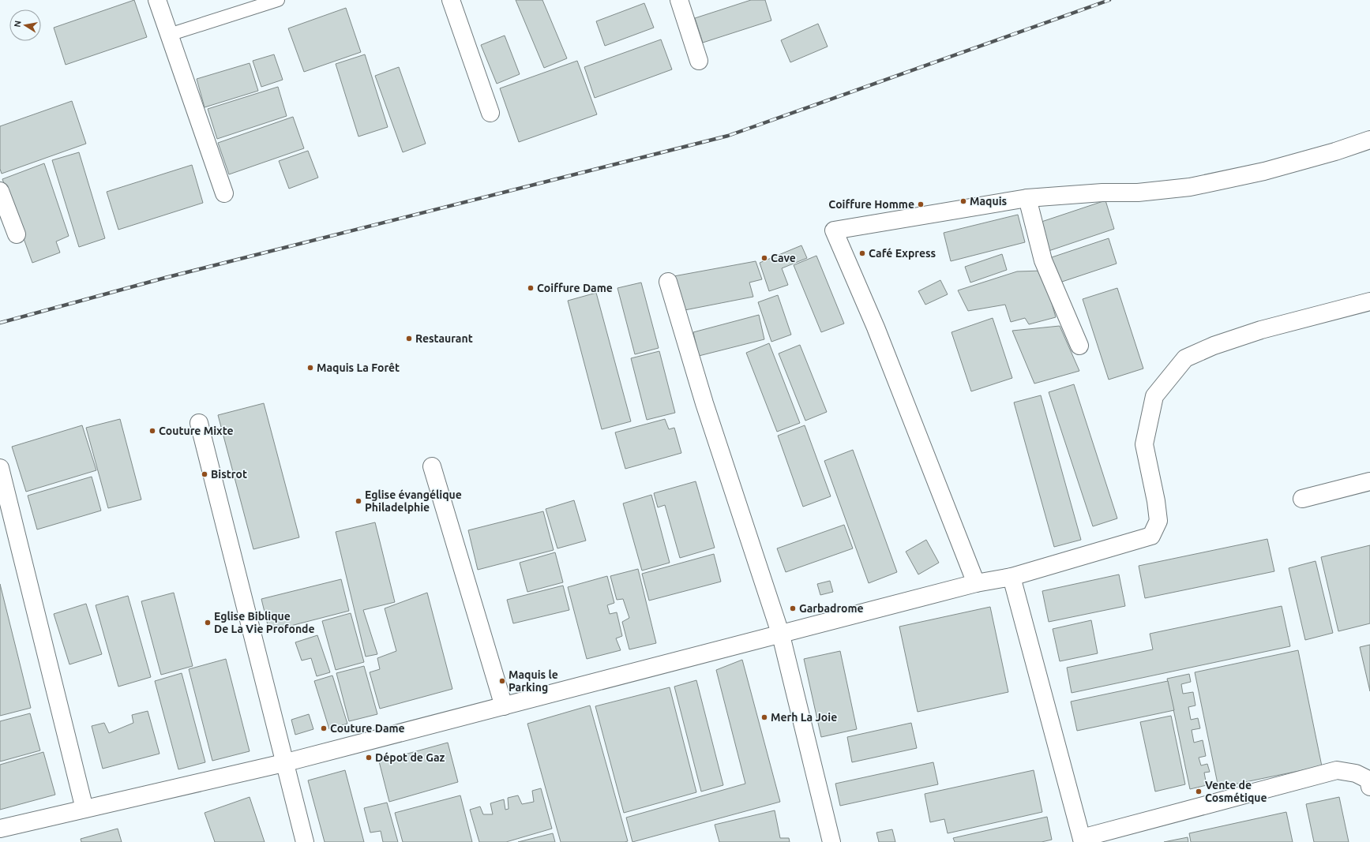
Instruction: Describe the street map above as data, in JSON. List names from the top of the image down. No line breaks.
{"places":["Maquis","Coiffure Homme","Café Express","Cave","Coiffure Dame","Restaurant","Maquis La Forêt","Couture Mixte","Bistrot","Eglise évangélique Philadelphie","Garbadrome","Eglise Biblique De La Vie Profonde","Maquis le Parking","Merh La Joie","Couture Dame","Dépot de Gaz","Vente de Cosmétique"],"north":"left"}
